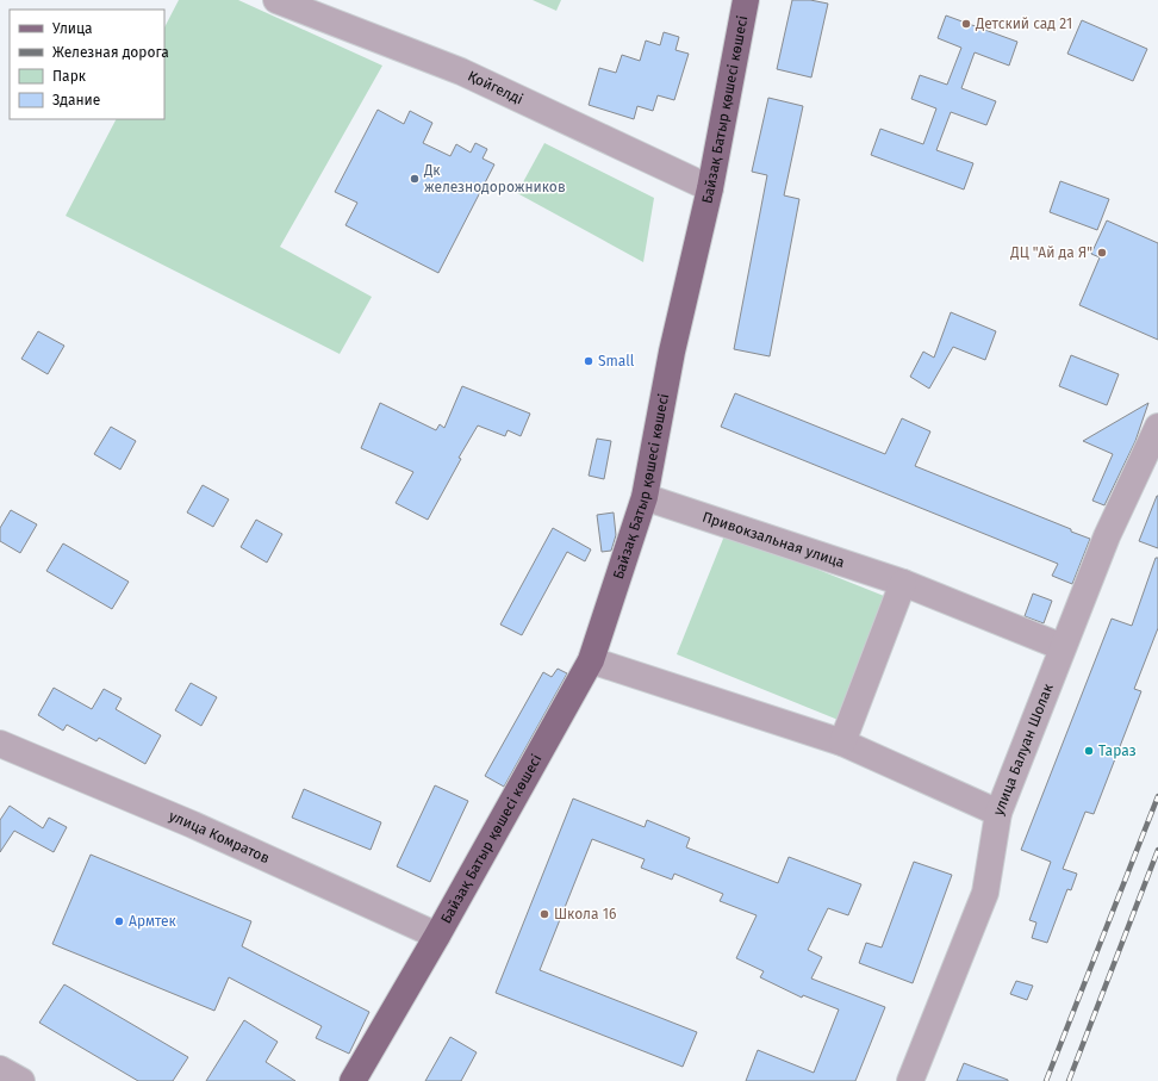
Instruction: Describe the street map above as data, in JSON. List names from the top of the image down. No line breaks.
{"streets":{"main road":["Байзақ Батыр қөшесі көшесі"],"street":["Қойгелді","Привокзальная улица","улица Балуан Шолак","улица Комратов"]},"crossings":[["Қойгелді","Байзақ Батыр қөшесі көшесі"],["Байзақ Батыр қөшесі көшесі","Привокзальная улица"],["Байзақ Батыр қөшесі көшесі","улица Комратов"],["Привокзальная улица","улица Балуан Шолак"]],"places":["Детский сад 21","Дк железнодорожников","ДЦ \"Ай да Я\"","Small","Тараз","Школа 16","Армтек"],"legend":["Улица","Железная дорога","Парк","Здание"]}
